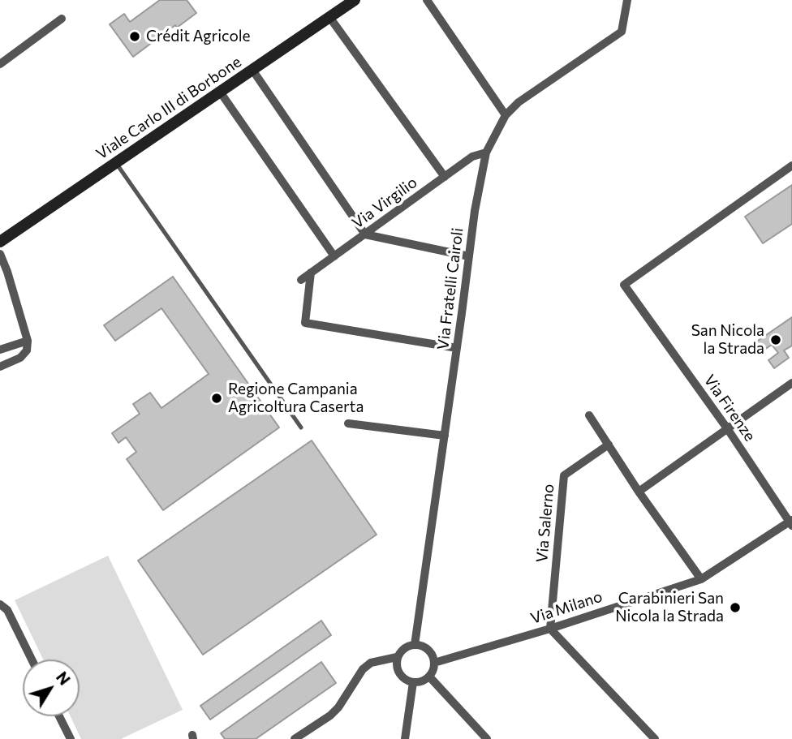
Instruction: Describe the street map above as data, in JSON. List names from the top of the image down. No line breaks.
{"streets":{"main road":["Viale Carlo III di Borbone"],"street":["Via Virgilio","Via Fratelli Cairoli","Via Firenze","Via Salerno","Via Milano"]},"crossings":[["Via Virgilio","Via Fratelli Cairoli"],["Via Fratelli Cairoli","Via Milano"],["Via Firenze","Via Milano"],["Via Salerno","Via Milano"]],"places":["Crédit Agricole","San Nicola la Strada","Regione Campania Agricoltura Caserta","Carabinieri San Nicola la Strada"],"north":"top right"}
